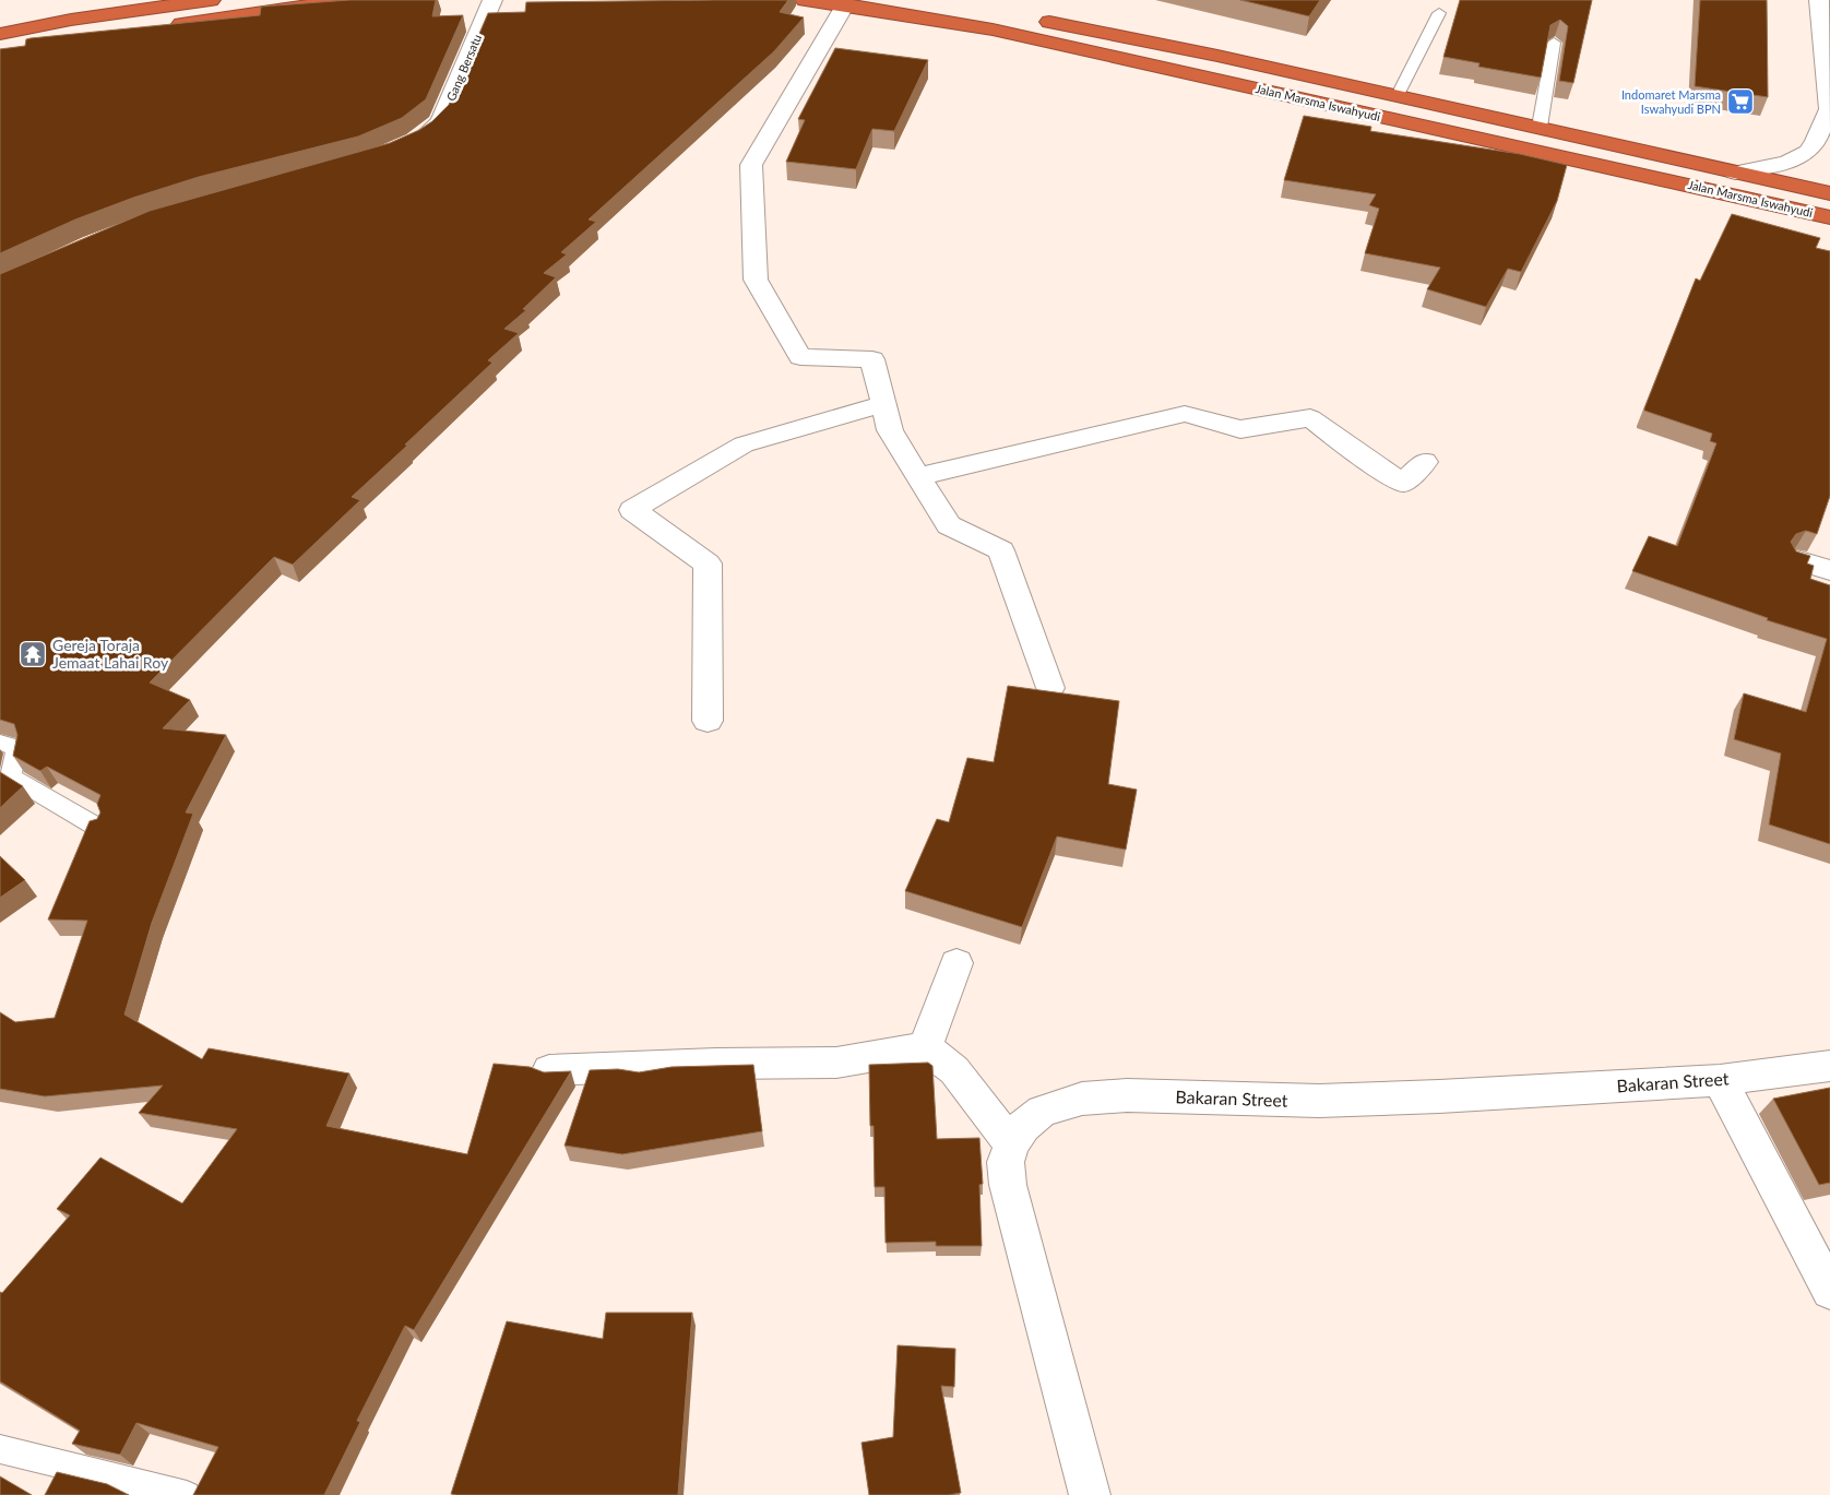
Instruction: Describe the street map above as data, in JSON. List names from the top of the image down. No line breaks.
{"streets":{"highway":["Jalan Marsma Iswahyudi"],"street":["Gang Bersatu","Bakaran Street"]},"places":{"supermarket":["Indomaret Marsma Iswahyudi BPN"],"temple":["Gereja Toraja Jemaat Lahai Roy"]}}
